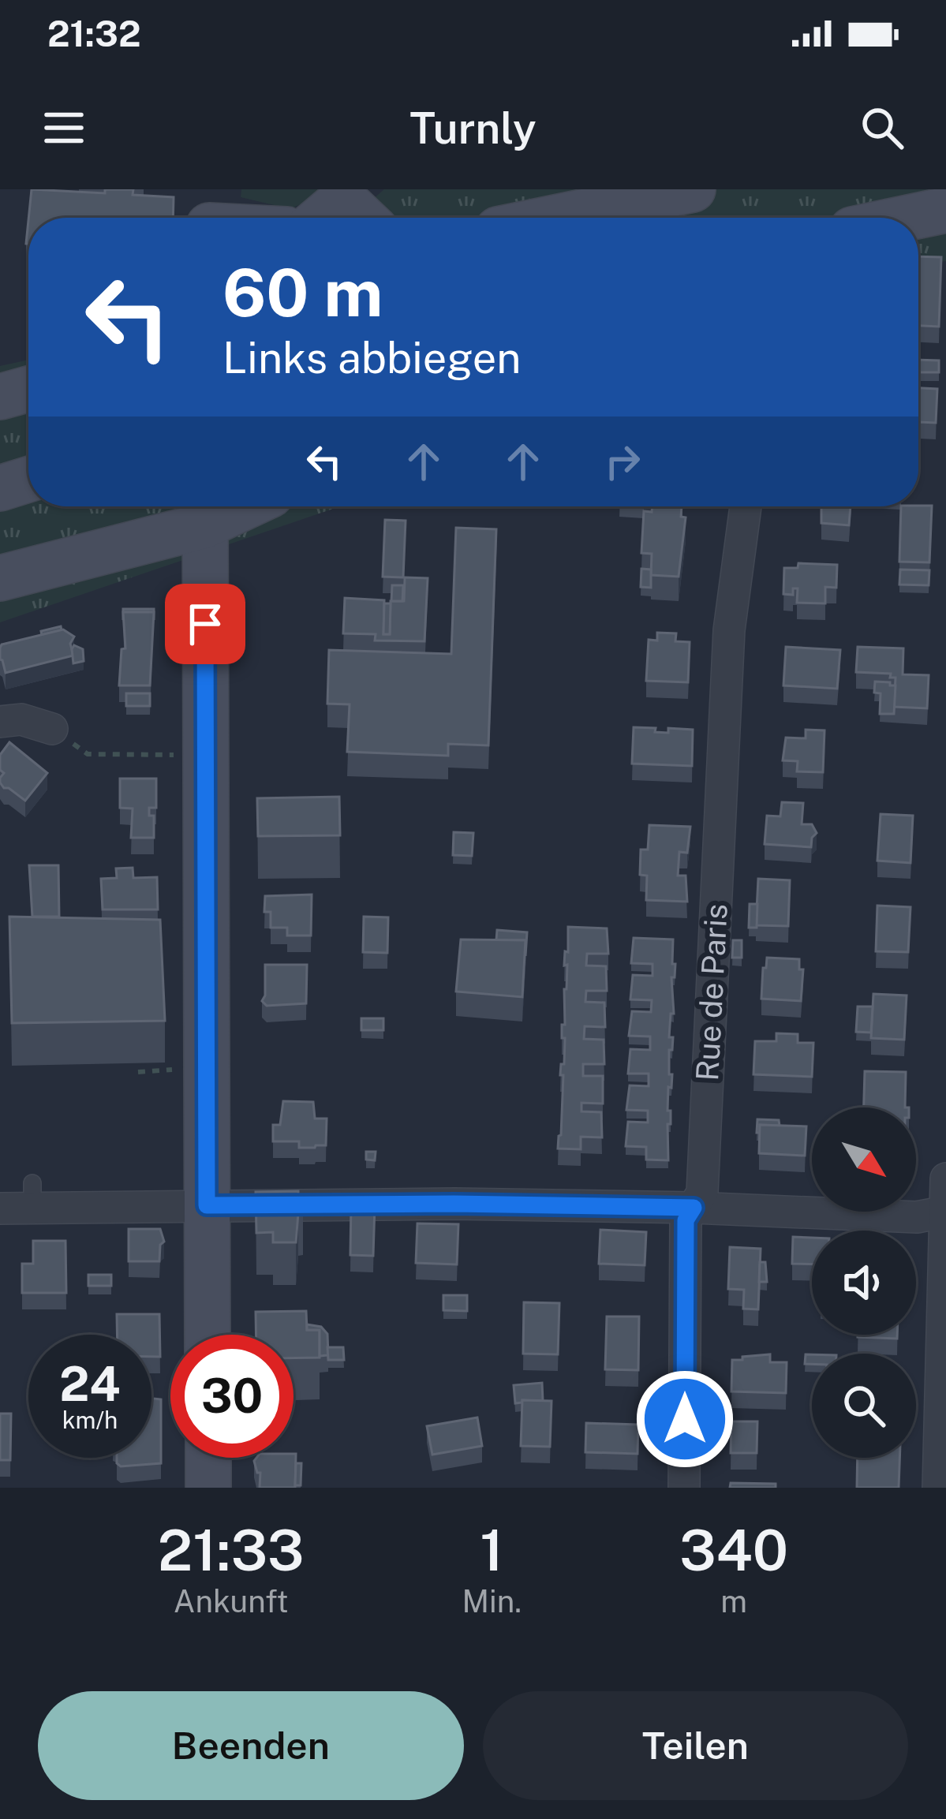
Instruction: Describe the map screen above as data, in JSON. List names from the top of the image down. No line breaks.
{"streets":{"street":["Rue de Paris"]},"north":"bottom right","page":{"status":"21:32","header":"Turnly","turn":["60 m","Links abbiegen"],"speed":"24 km/h","limit":"30","eta":["21:33","Ankunft","1","Min.","340","m"],"buttons":["Beenden","Teilen"]}}
